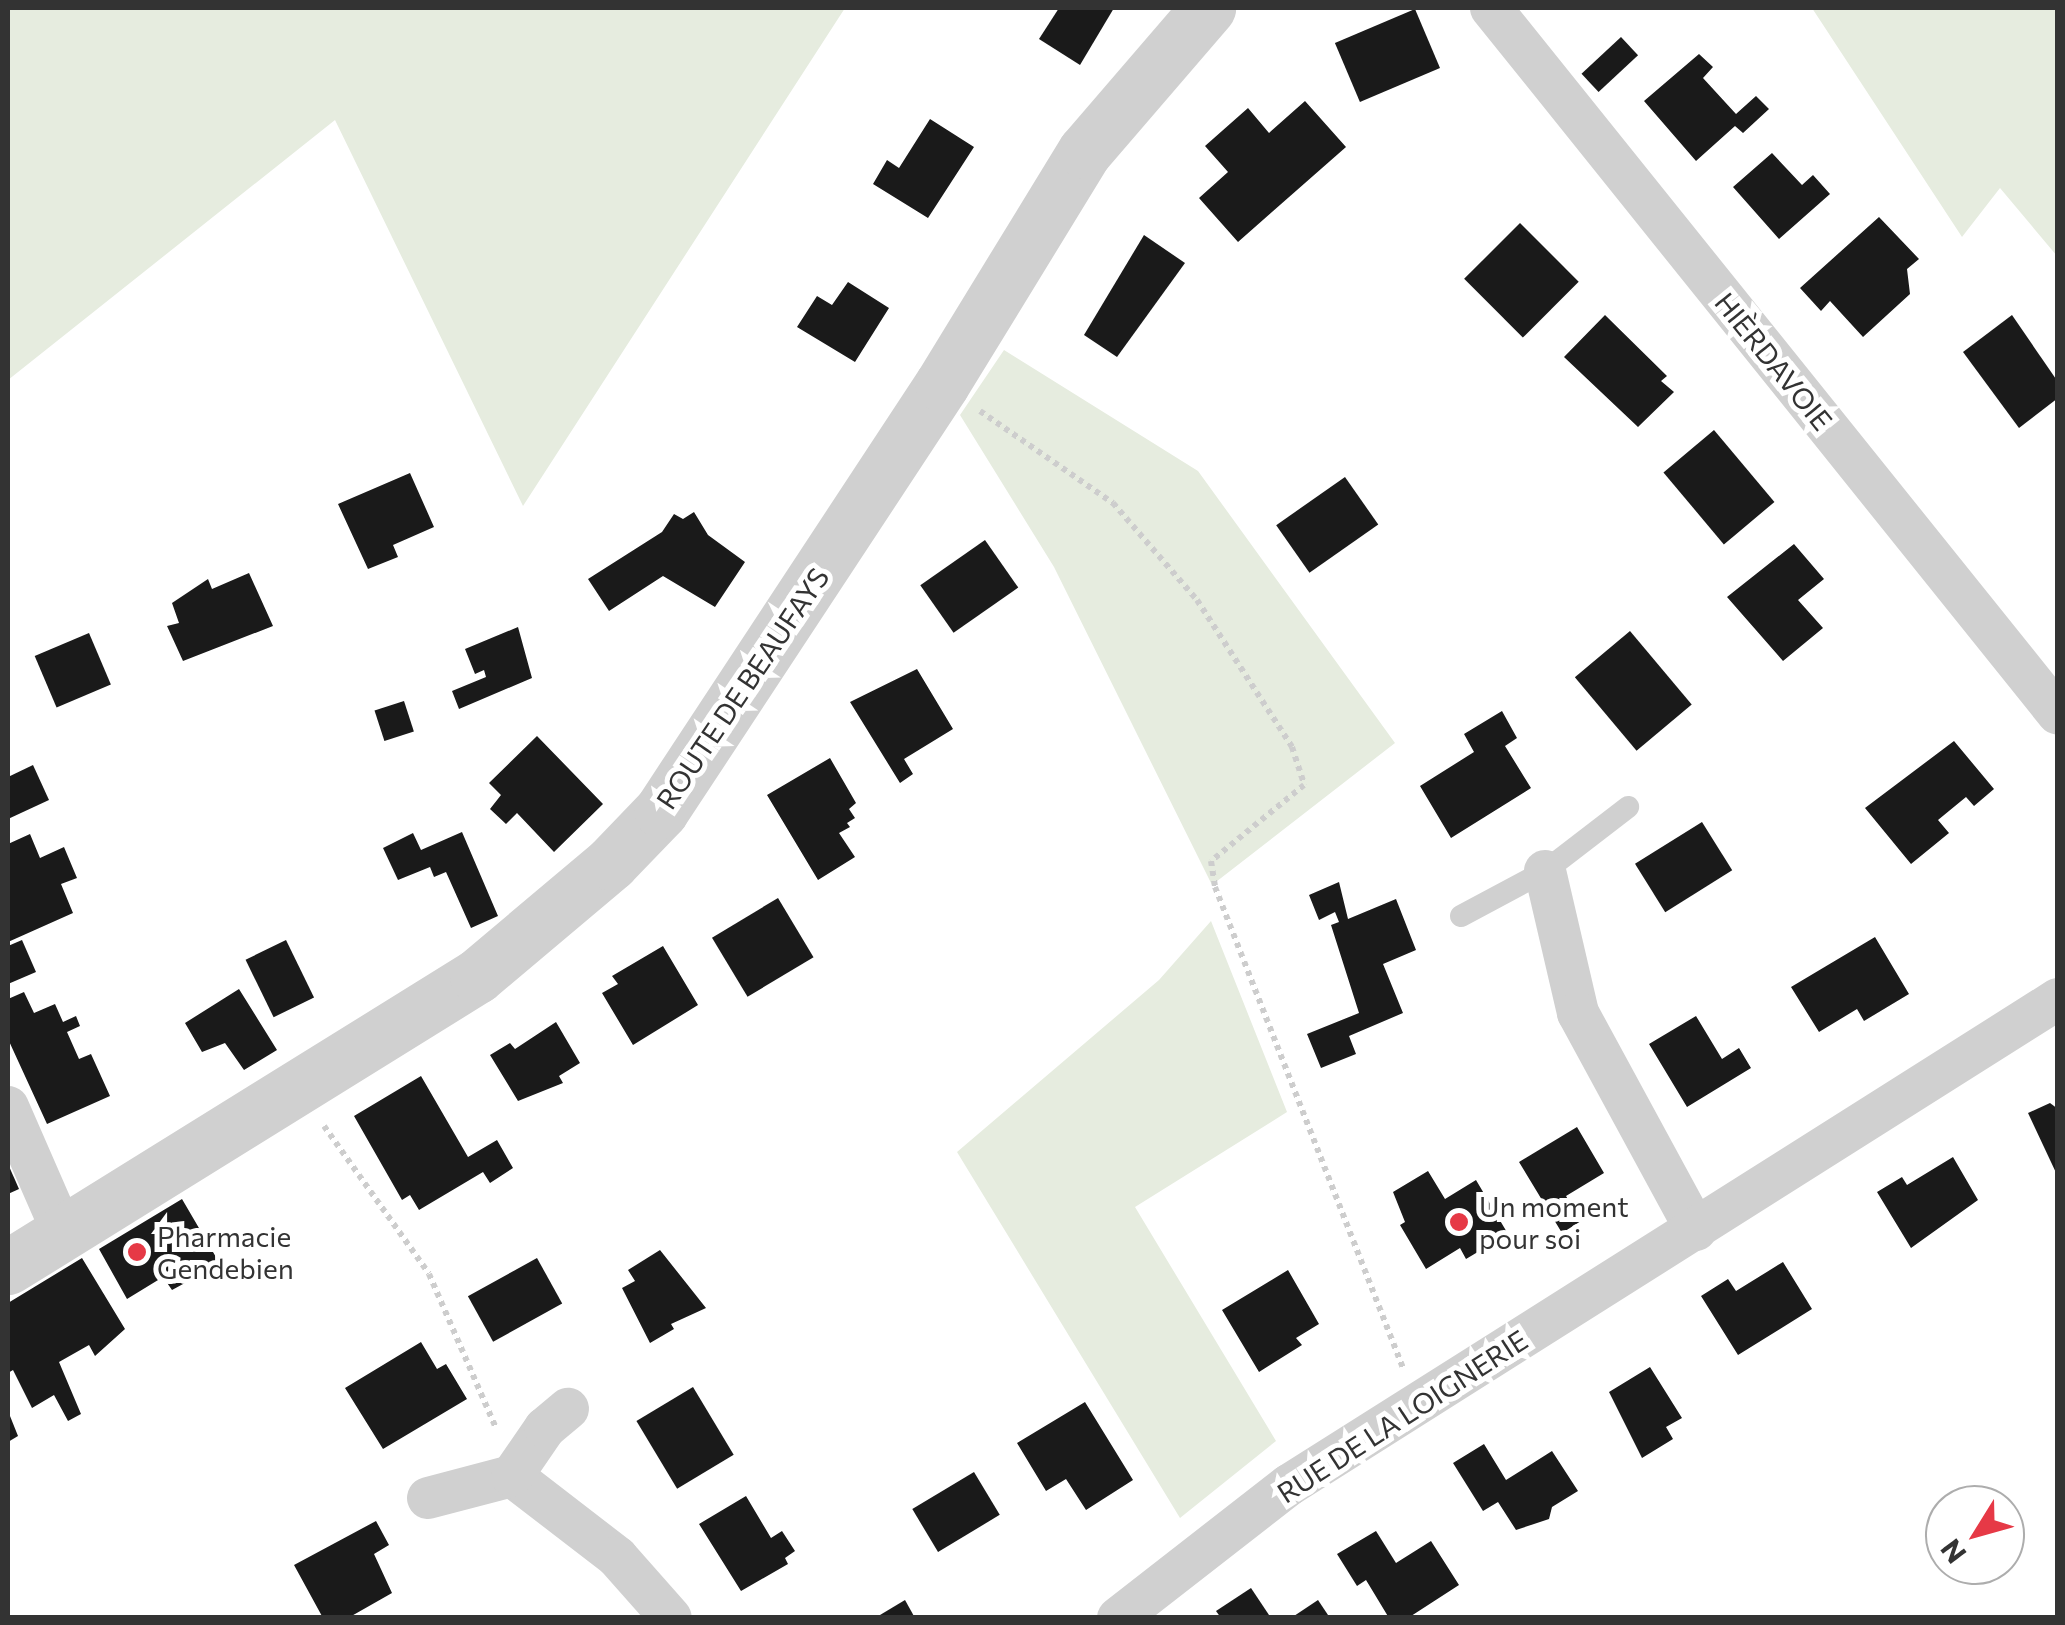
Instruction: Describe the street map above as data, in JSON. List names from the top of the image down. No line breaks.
{"streets":{"street":["HIÈRDAVOIE","ROUTE DE BEAUFAYS","RUE DE LA LOIGNERIE"]},"places":["Un moment pour soi","Pharmacie Gendebien"],"north":"bottom left"}
